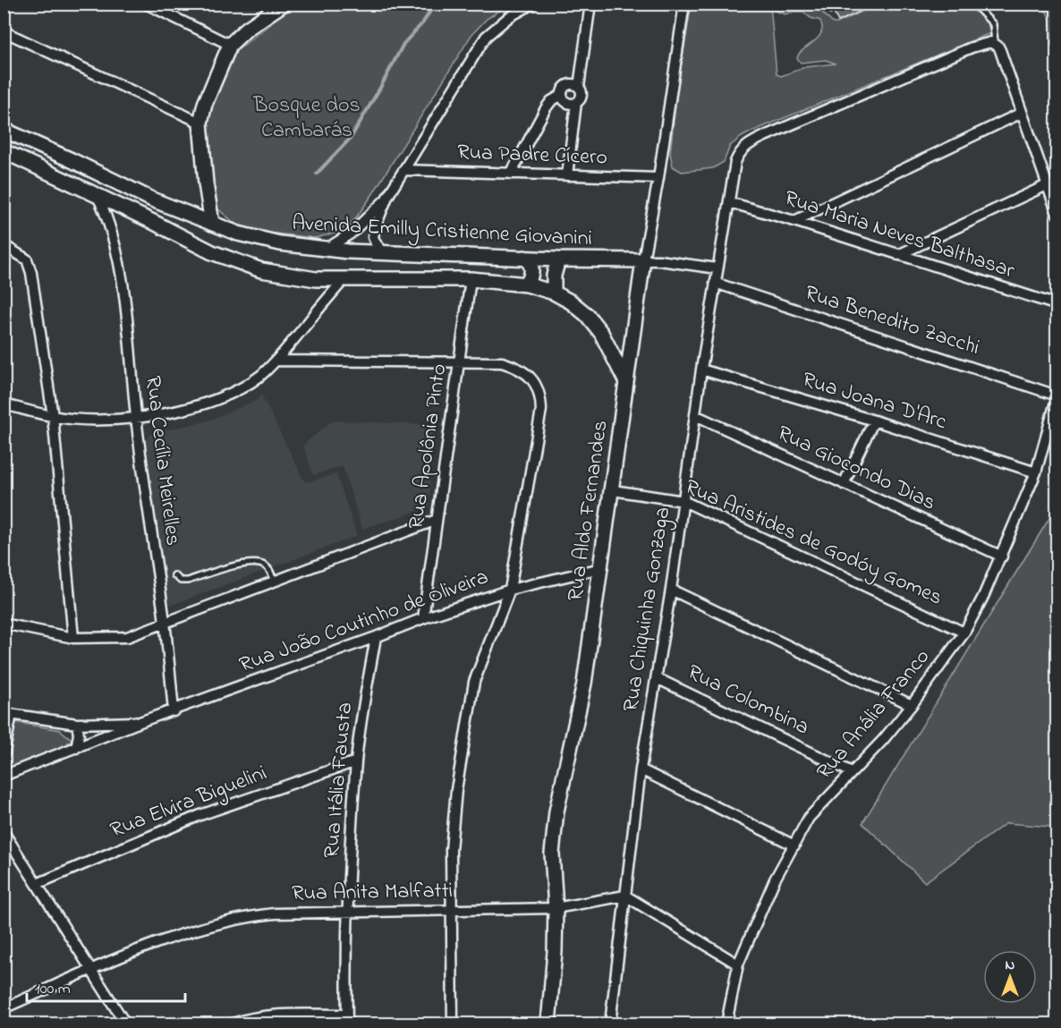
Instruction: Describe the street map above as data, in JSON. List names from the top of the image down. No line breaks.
{"streets":{"street":["Rua Padre Cícero","Avenida Emilly Cristienne Giovanini","Rua Maria Neves Balthasar","Rua Benedito Zacchi","Rua Joana D'Arc","Rua Apolônia Pinto","Rua Cecília Meirelles","Rua Giocondo Dias","Rua Aldo Fernandes","Rua Aristides de Godóy Gomes","Rua Chiquinha Gonzaga","Rua João Coutinho de Oliveira","Rua Colombina","Rua Anália Franco","Rua Itália Fausta","Rua Elvira Biguelini","Rua Anita Malfatti"]},"crossings":[["Rua Padre Cícero","Rua Aldo Fernandes"],["Avenida Emilly Cristienne Giovanini","Rua Aldo Fernandes"],["Rua Maria Neves Balthasar","Rua Chiquinha Gonzaga"],["Rua Benedito Zacchi","Rua Chiquinha Gonzaga"],["Rua Benedito Zacchi","Rua Anália Franco"],["Rua Joana D'Arc","Rua Chiquinha Gonzaga"],["Rua Joana D'Arc","Rua Anália Franco"],["Rua Apolônia Pinto","Rua João Coutinho de Oliveira"],["Rua Cecília Meirelles","Rua João Coutinho de Oliveira"],["Rua Giocondo Dias","Rua Chiquinha Gonzaga"],["Rua Giocondo Dias","Rua Anália Franco"],["Rua Aldo Fernandes","Rua Aristides de Godóy Gomes"],["Rua Aldo Fernandes","Rua João Coutinho de Oliveira"],["Rua Aldo Fernandes","Rua Anita Malfatti"],["Rua Aristides de Godóy Gomes","Rua Chiquinha Gonzaga"],["Rua Aristides de Godóy Gomes","Rua Anália Franco"],["Rua Chiquinha Gonzaga","Rua Colombina"],["Rua Chiquinha Gonzaga","Rua Anita Malfatti"],["Rua João Coutinho de Oliveira","Rua Itália Fausta"],["Rua Colombina","Rua Anália Franco"],["Rua Itália Fausta","Rua Elvira Biguelini"],["Rua Itália Fausta","Rua Anita Malfatti"]],"parks":["Bosque dos Cambarás"],"scale_bar":"100 m","north":"top"}
